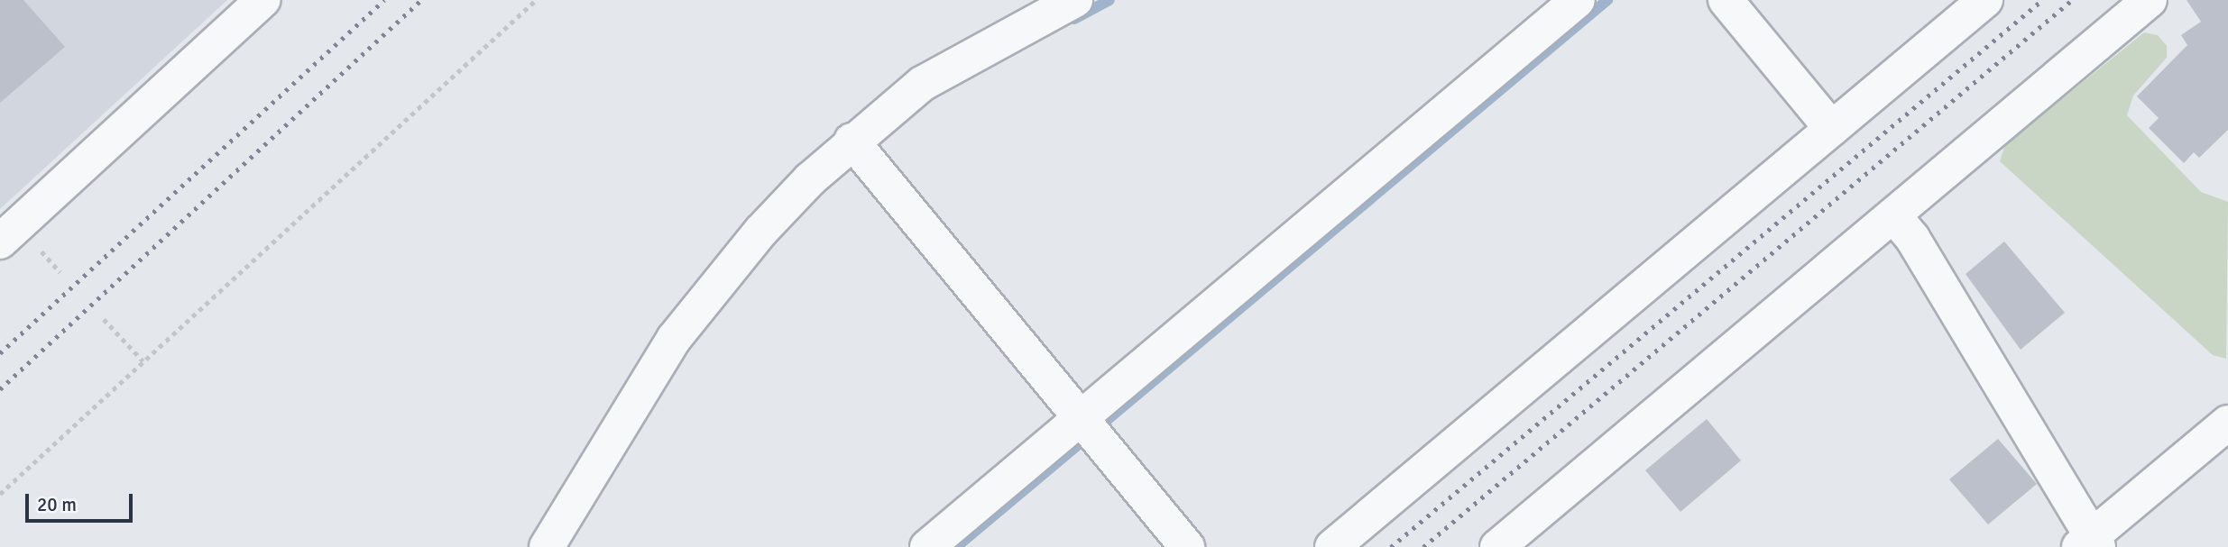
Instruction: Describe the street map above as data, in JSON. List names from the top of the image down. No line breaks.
{"scale_bar":"20 m"}
